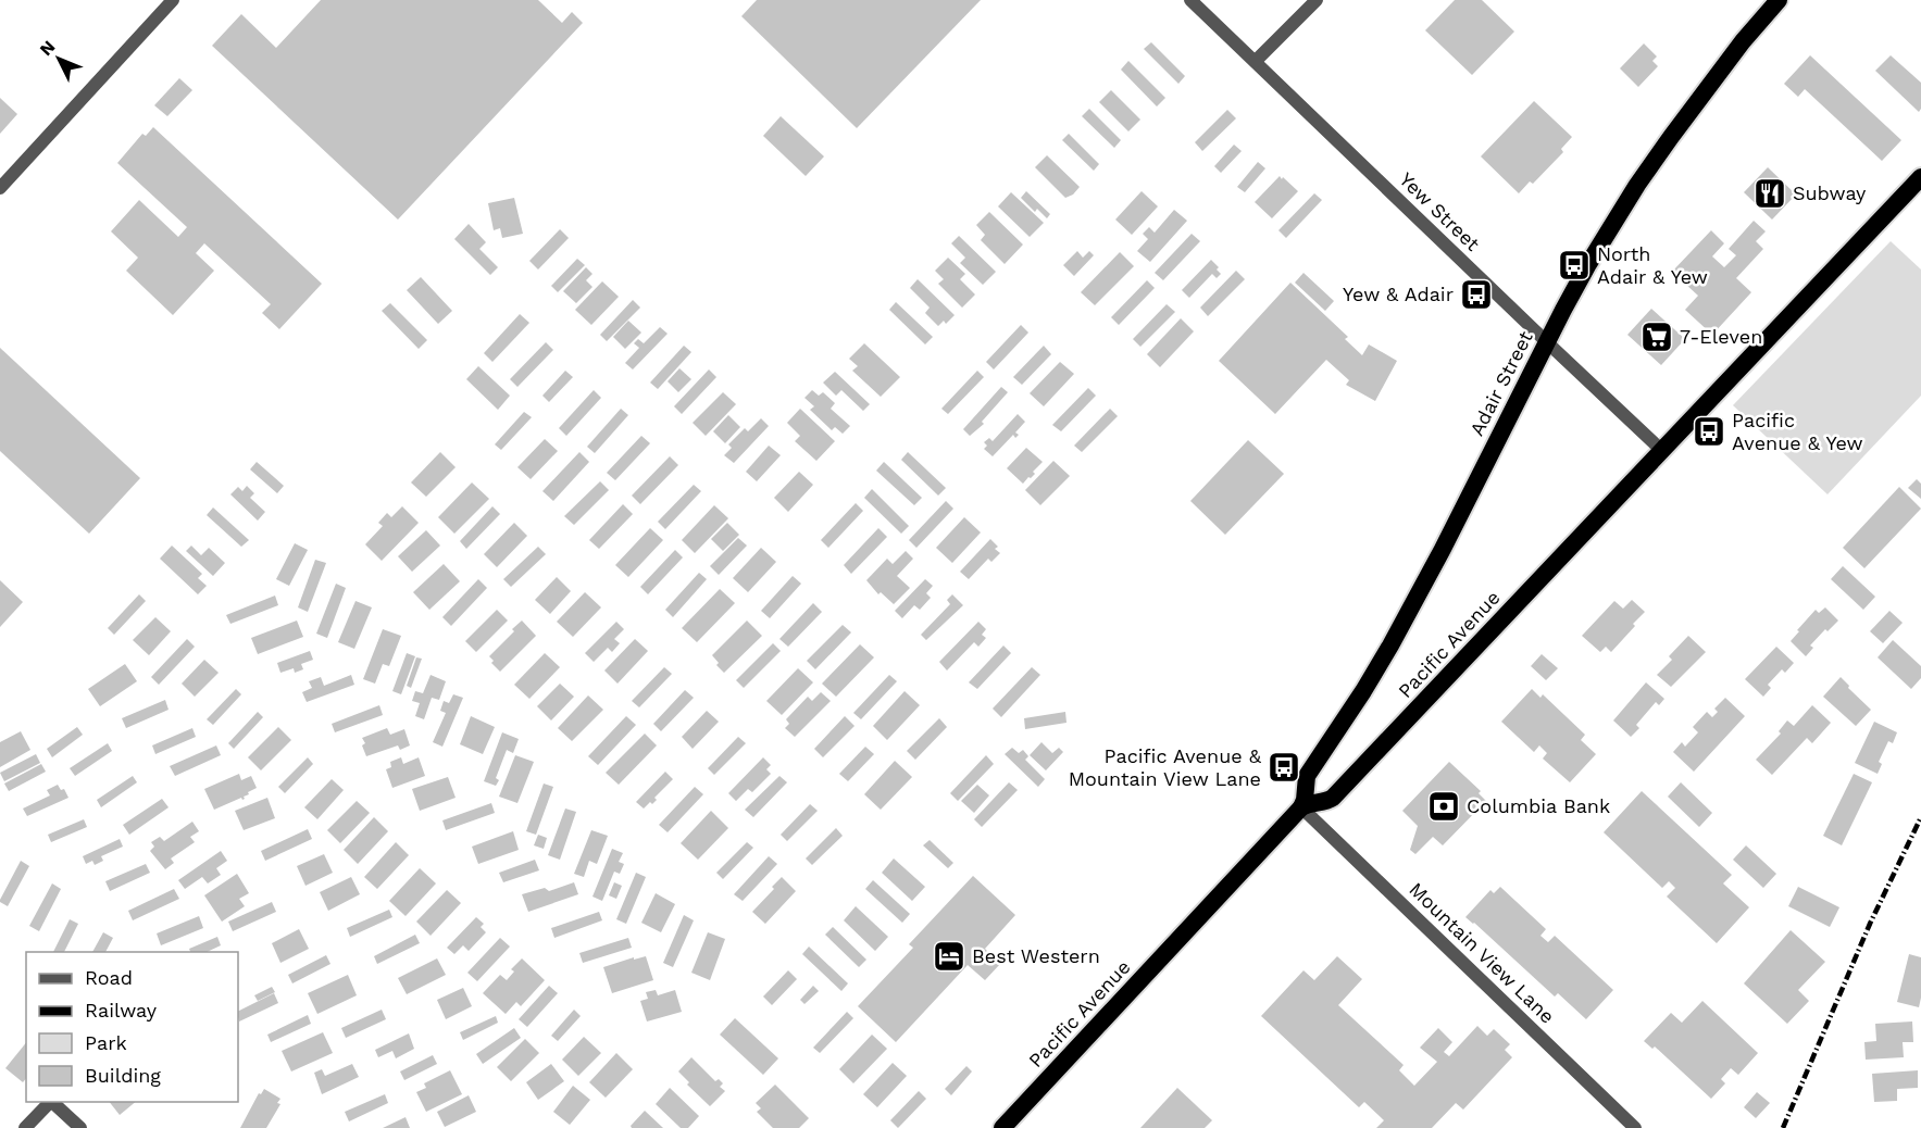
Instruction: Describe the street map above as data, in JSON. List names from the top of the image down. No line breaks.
{"streets":{"highway":["Adair Street","Pacific Avenue"],"street":["Yew Street","Mountain View Lane"]},"crossings":[["Yew Street","Adair Street"],["Yew Street","Pacific Avenue"],["Adair Street","Pacific Avenue"],["Adair Street","Mountain View Lane"],["Pacific Avenue","Mountain View Lane"]],"places":{"restaurant":["Subway"],"bus stop":["North Adair & Yew","Yew & Adair","Pacific Avenue & Yew","Pacific Avenue & Mountain View Lane"],"supermarket":["7-Eleven"],"bank":["Columbia Bank"],"hotel":["Best Western"]},"legend":["Road","Railway","Park","Building"],"north":"top left"}
